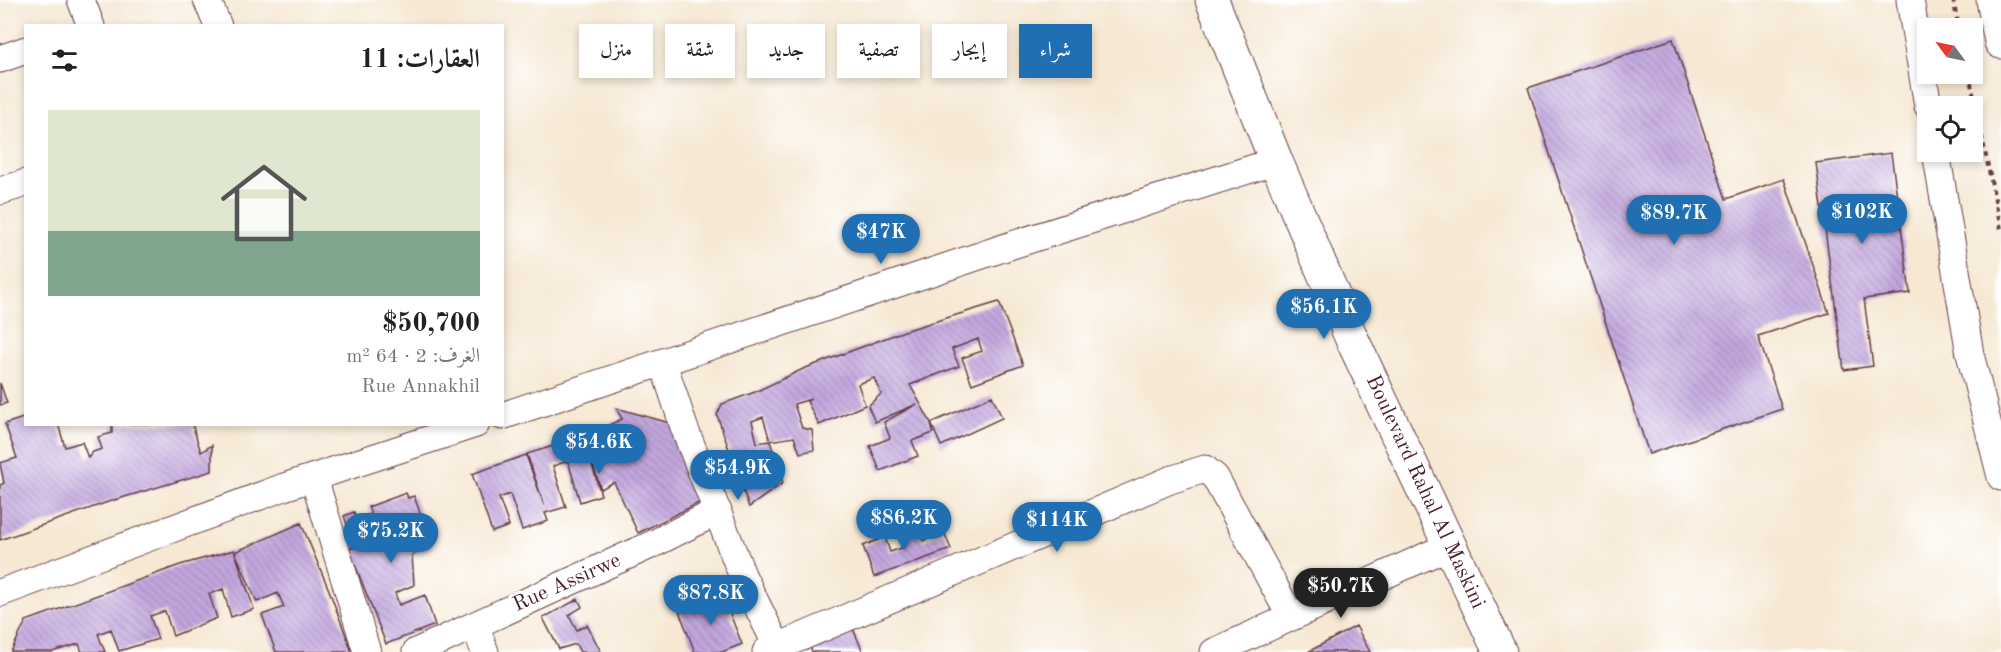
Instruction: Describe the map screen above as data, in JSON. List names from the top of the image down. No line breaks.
{"streets":{"street":["Boulevard Rahal Al Maskini","Rue Assirwe"]},"north":"top left","page":{"chip":["شراء","إيجار","تصفية","جديد","شقة","منزل"],"heading":"العقارات: 11","list":[{"name":"$50,700","note":"الغرف: 2 · 64 m² · Rue Annakhil"}],"price":["$102K","$89.7K","$47K","$56.1K","$54.6K","$54.9K","$86.2K","$114K","$75.2K","$50.7K","$87.8K"]}}
